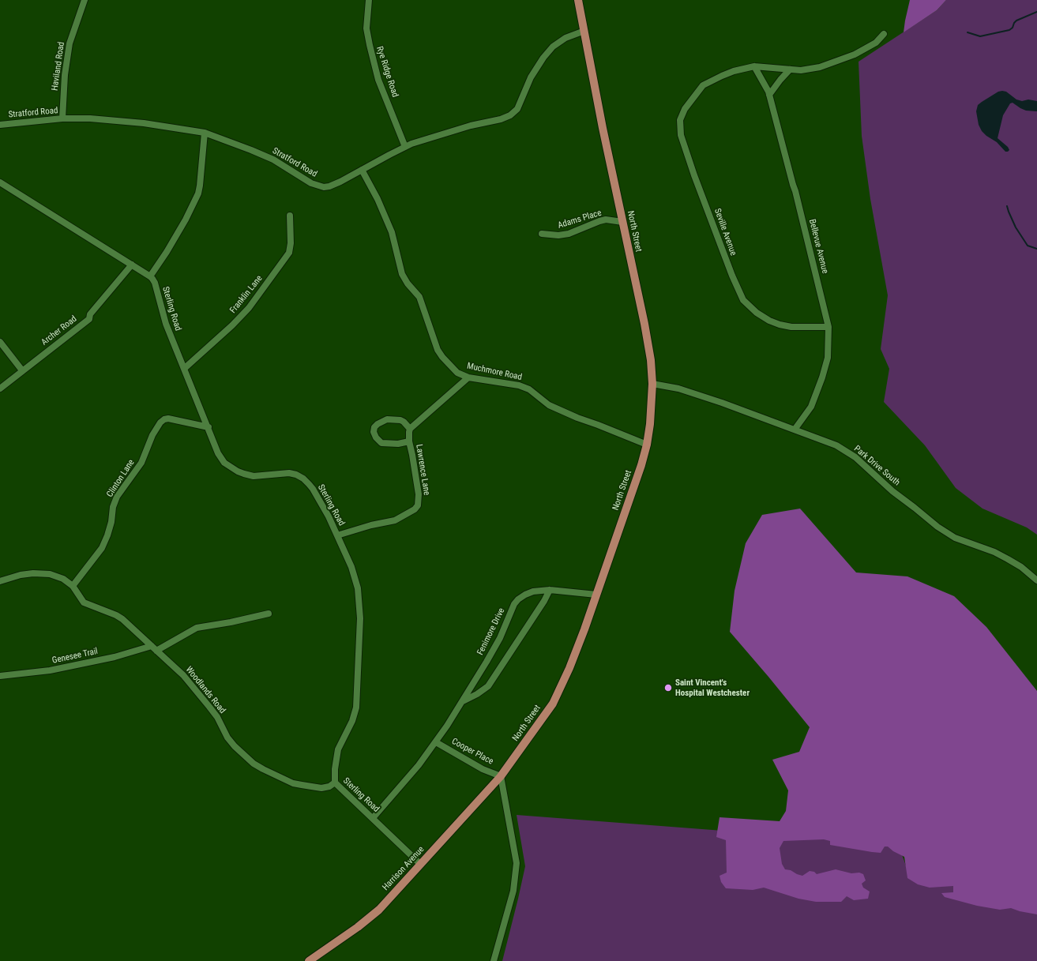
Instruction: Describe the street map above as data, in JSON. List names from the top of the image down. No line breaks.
{"streets":{"main road":["North Street","Harrison Avenue"],"street":["Haviland Road","Rye Ridge Road","Stratford Road","Adams Place","Seville Avenue","Bellevue Avenue","Franklin Lane","Sterling Road","Archer Road","Muchmore Road","Park Drive South","Lawrence Lane","Clinton Lane","Fenimore Drive","Genesee Trail","Woodlands Road","Cooper Place"]},"crossings":[["Haviland Road","Stratford Road"],["Rye Ridge Road","Stratford Road"],["Stratford Road","North Street"],["Stratford Road","Muchmore Road"],["Adams Place","North Street"],["North Street","Muchmore Road"],["North Street","Park Drive South"],["North Street","Fenimore Drive"],["North Street","Cooper Place"],["North Street","Harrison Avenue"],["Seville Avenue","Bellevue Avenue"],["Bellevue Avenue","Park Drive South"],["Franklin Lane","Sterling Road"],["Sterling Road","Lawrence Lane"],["Sterling Road","Clinton Lane"],["Sterling Road","Fenimore Drive"],["Sterling Road","Woodlands Road"],["Sterling Road","Harrison Avenue"],["Clinton Lane","Woodlands Road"],["Fenimore Drive","Cooper Place"],["Genesee Trail","Woodlands Road"],["Cooper Place","Harrison Avenue"]],"places":["Saint Vincent's Hospital Westchester"]}
